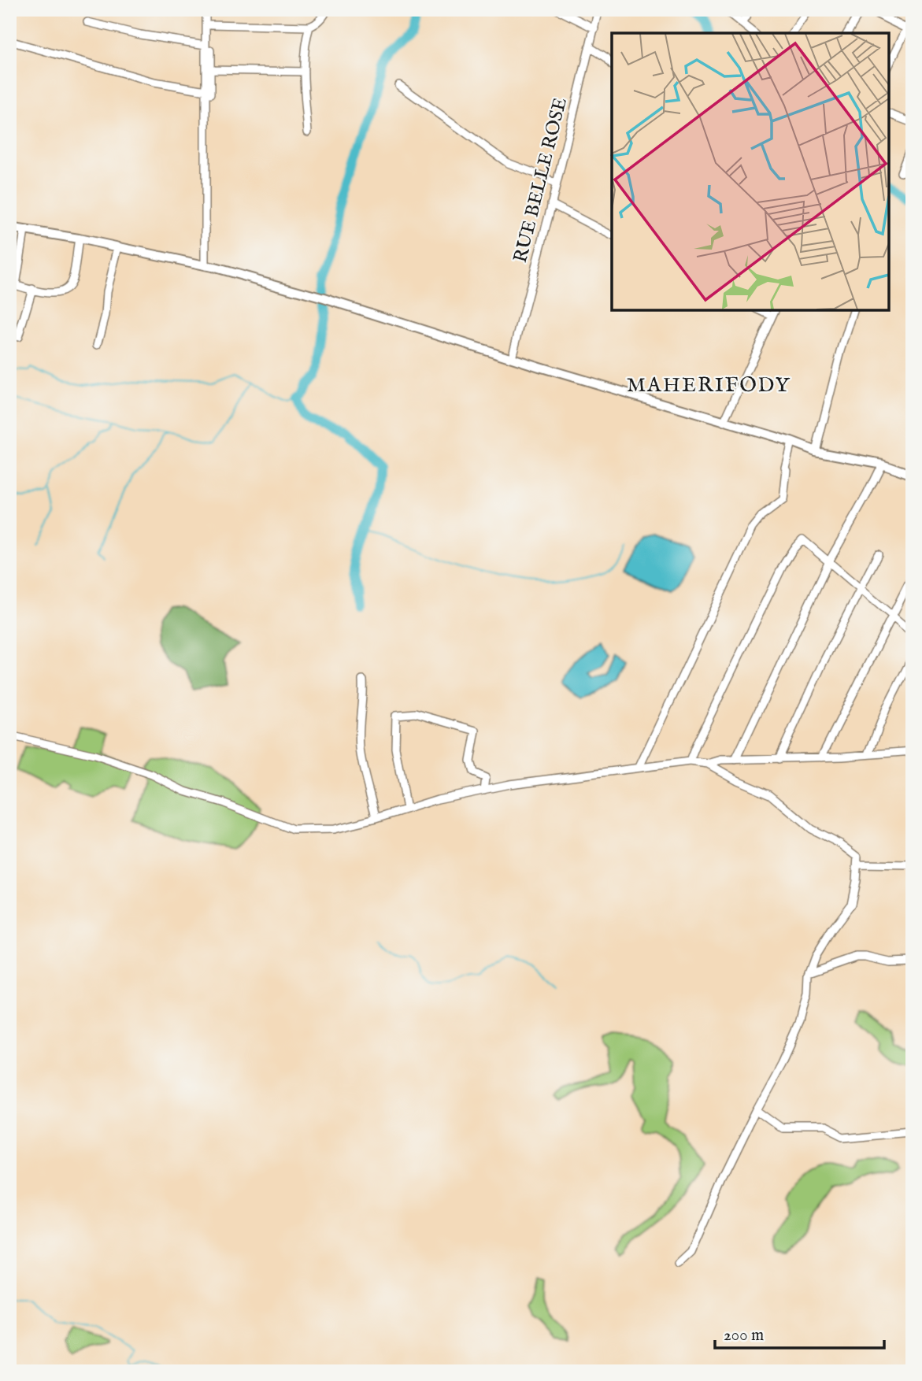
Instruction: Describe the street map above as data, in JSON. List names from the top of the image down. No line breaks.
{"streets":{"street":["RUE BELLE ROSE"]},"districts":["MAHERIFODY"],"scale_bar":"200 m"}
